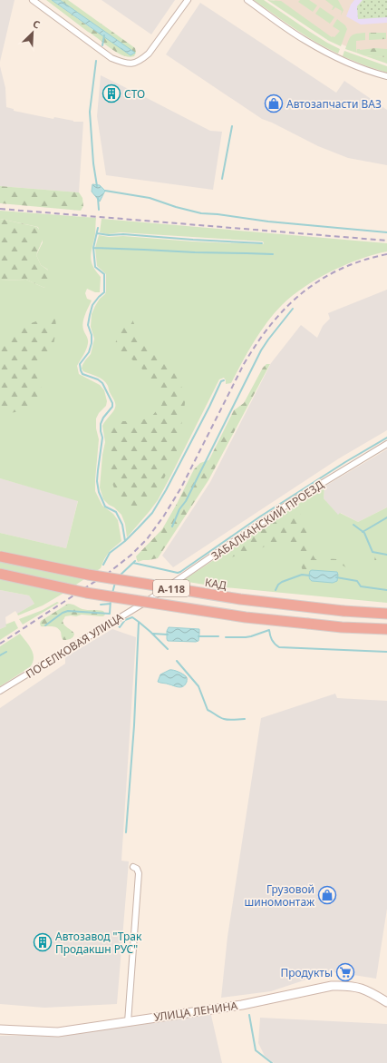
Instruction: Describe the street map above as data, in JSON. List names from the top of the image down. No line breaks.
{"streets":{"highway":["КАД","А-118"],"street":["ЗАБАЛКАНСКИЙ ПРОЕЗД","ПОСЕЛКОВАЯ УЛИЦА","УЛИЦА ЛЕНИНА"]},"crossings":[["ЗАБАЛКАНСКИЙ ПРОЕЗД","ПОСЕЛКОВАЯ УЛИЦА"]],"places":{"building":["СТО","Автозавод \"Трак Продакшн РУС\""],"shop":["Автозапчасти ВАЗ","Грузовой шиномонтаж"],"supermarket":["Продукты"]},"north":"top right"}
